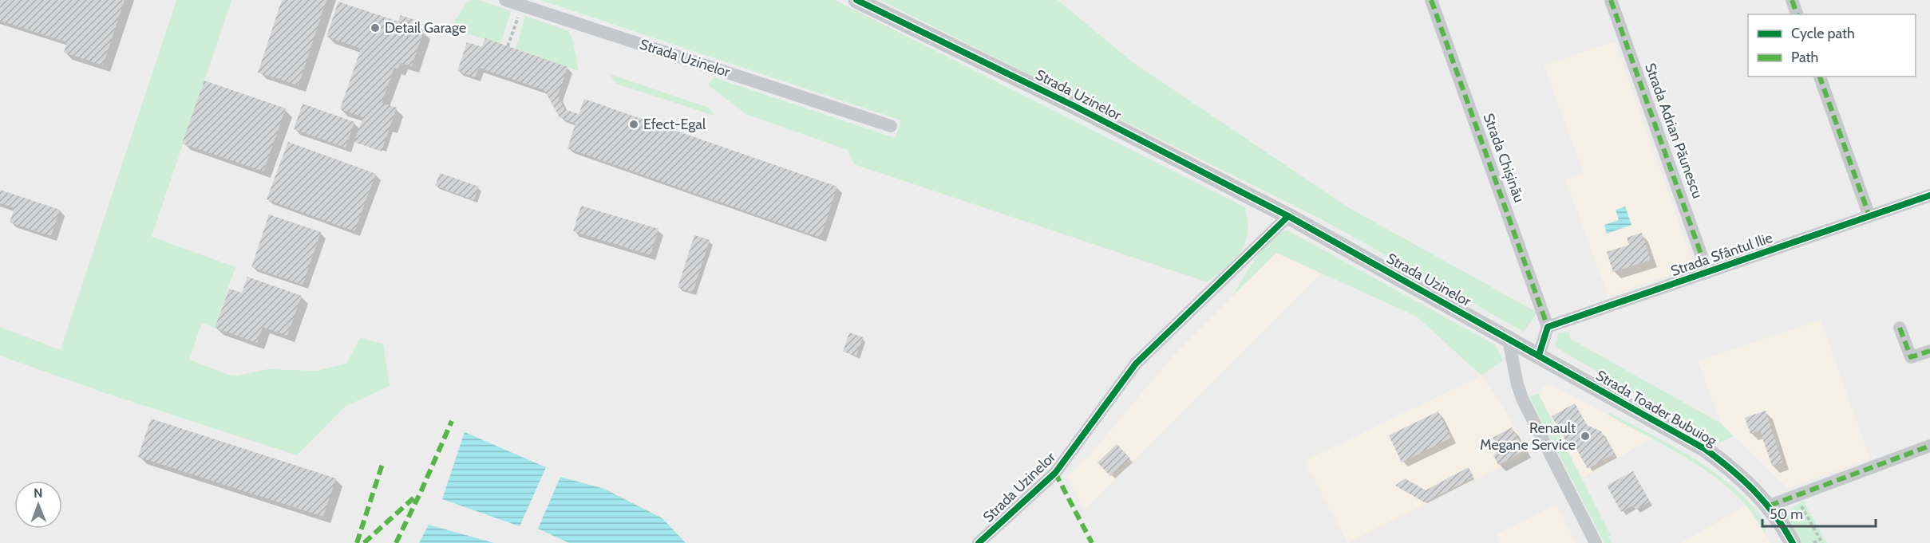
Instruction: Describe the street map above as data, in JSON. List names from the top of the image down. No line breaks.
{"streets":{"street":["Strada Uzinelor","Strada Adrian Păunescu","Strada Chișinău","Strada Sfântul Ilie","Strada Toader Bubuiog"]},"crossings":[["Strada Uzinelor","Strada Toader Bubuiog"],["Strada Adrian Păunescu","Strada Sfântul Ilie"],["Strada Chișinău","Strada Sfântul Ilie"]],"places":["Detail Garage","Efect-Egal","Renault Megane Service"],"legend":["Cycle path","Path"],"scale_bar":"50 m","north":"top"}
